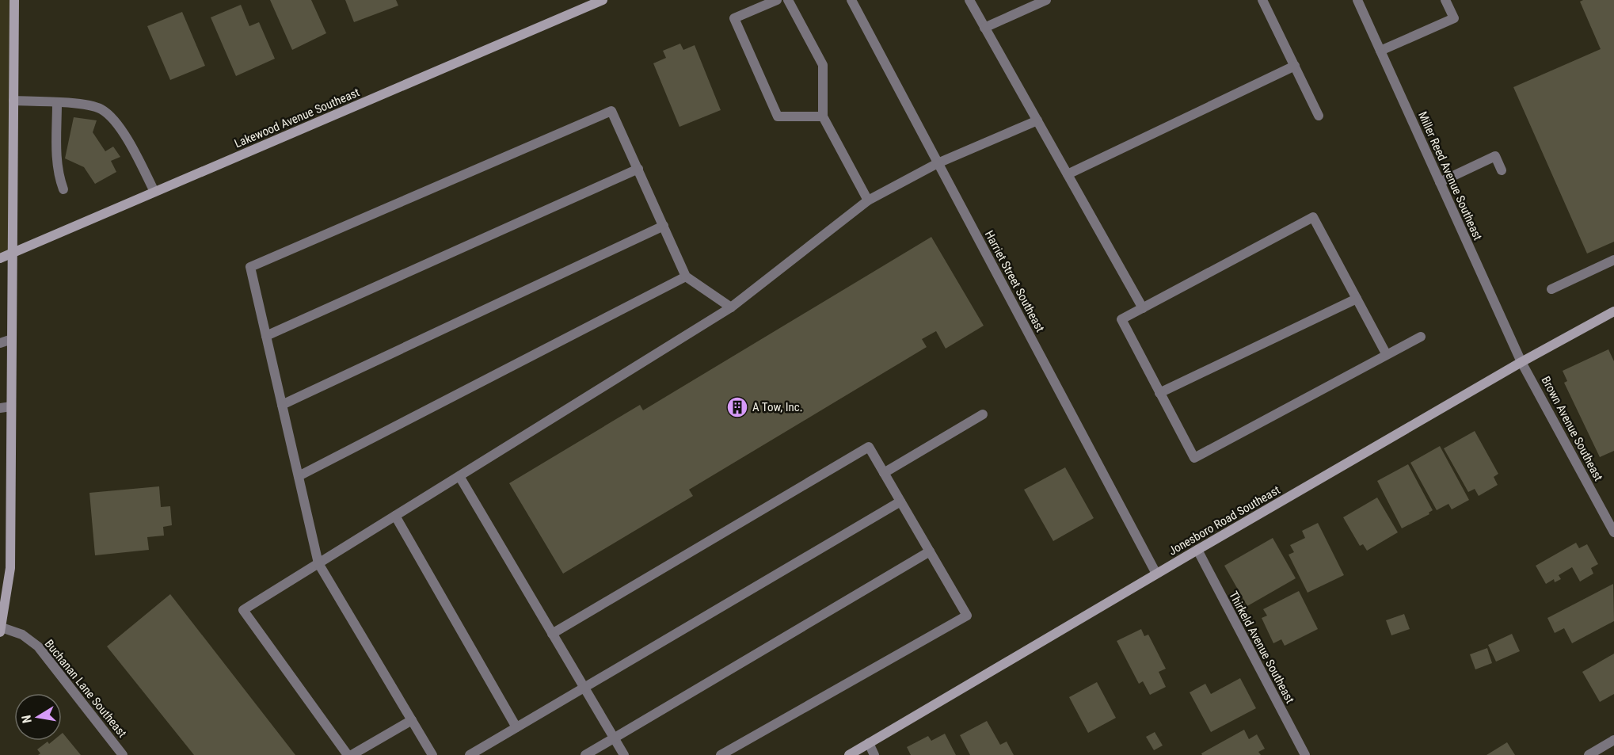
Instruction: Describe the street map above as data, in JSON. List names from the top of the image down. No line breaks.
{"streets":{"main road":["Lakewood Avenue Southeast","Jonesboro Road Southeast"],"street":["Miller Reed Avenue Southeast","Harriet Street Southeast","Brown Avenue Southeast","Thirkeld Avenue Southeast","Buchanan Lane Southeast"]},"crossings":[["Miller Reed Avenue Southeast","Brown Avenue Southeast"],["Miller Reed Avenue Southeast","Jonesboro Road Southeast"],["Harriet Street Southeast","Jonesboro Road Southeast"],["Brown Avenue Southeast","Jonesboro Road Southeast"],["Jonesboro Road Southeast","Thirkeld Avenue Southeast"]],"places":{"building":["A Tow, Inc."]},"north":"left"}
